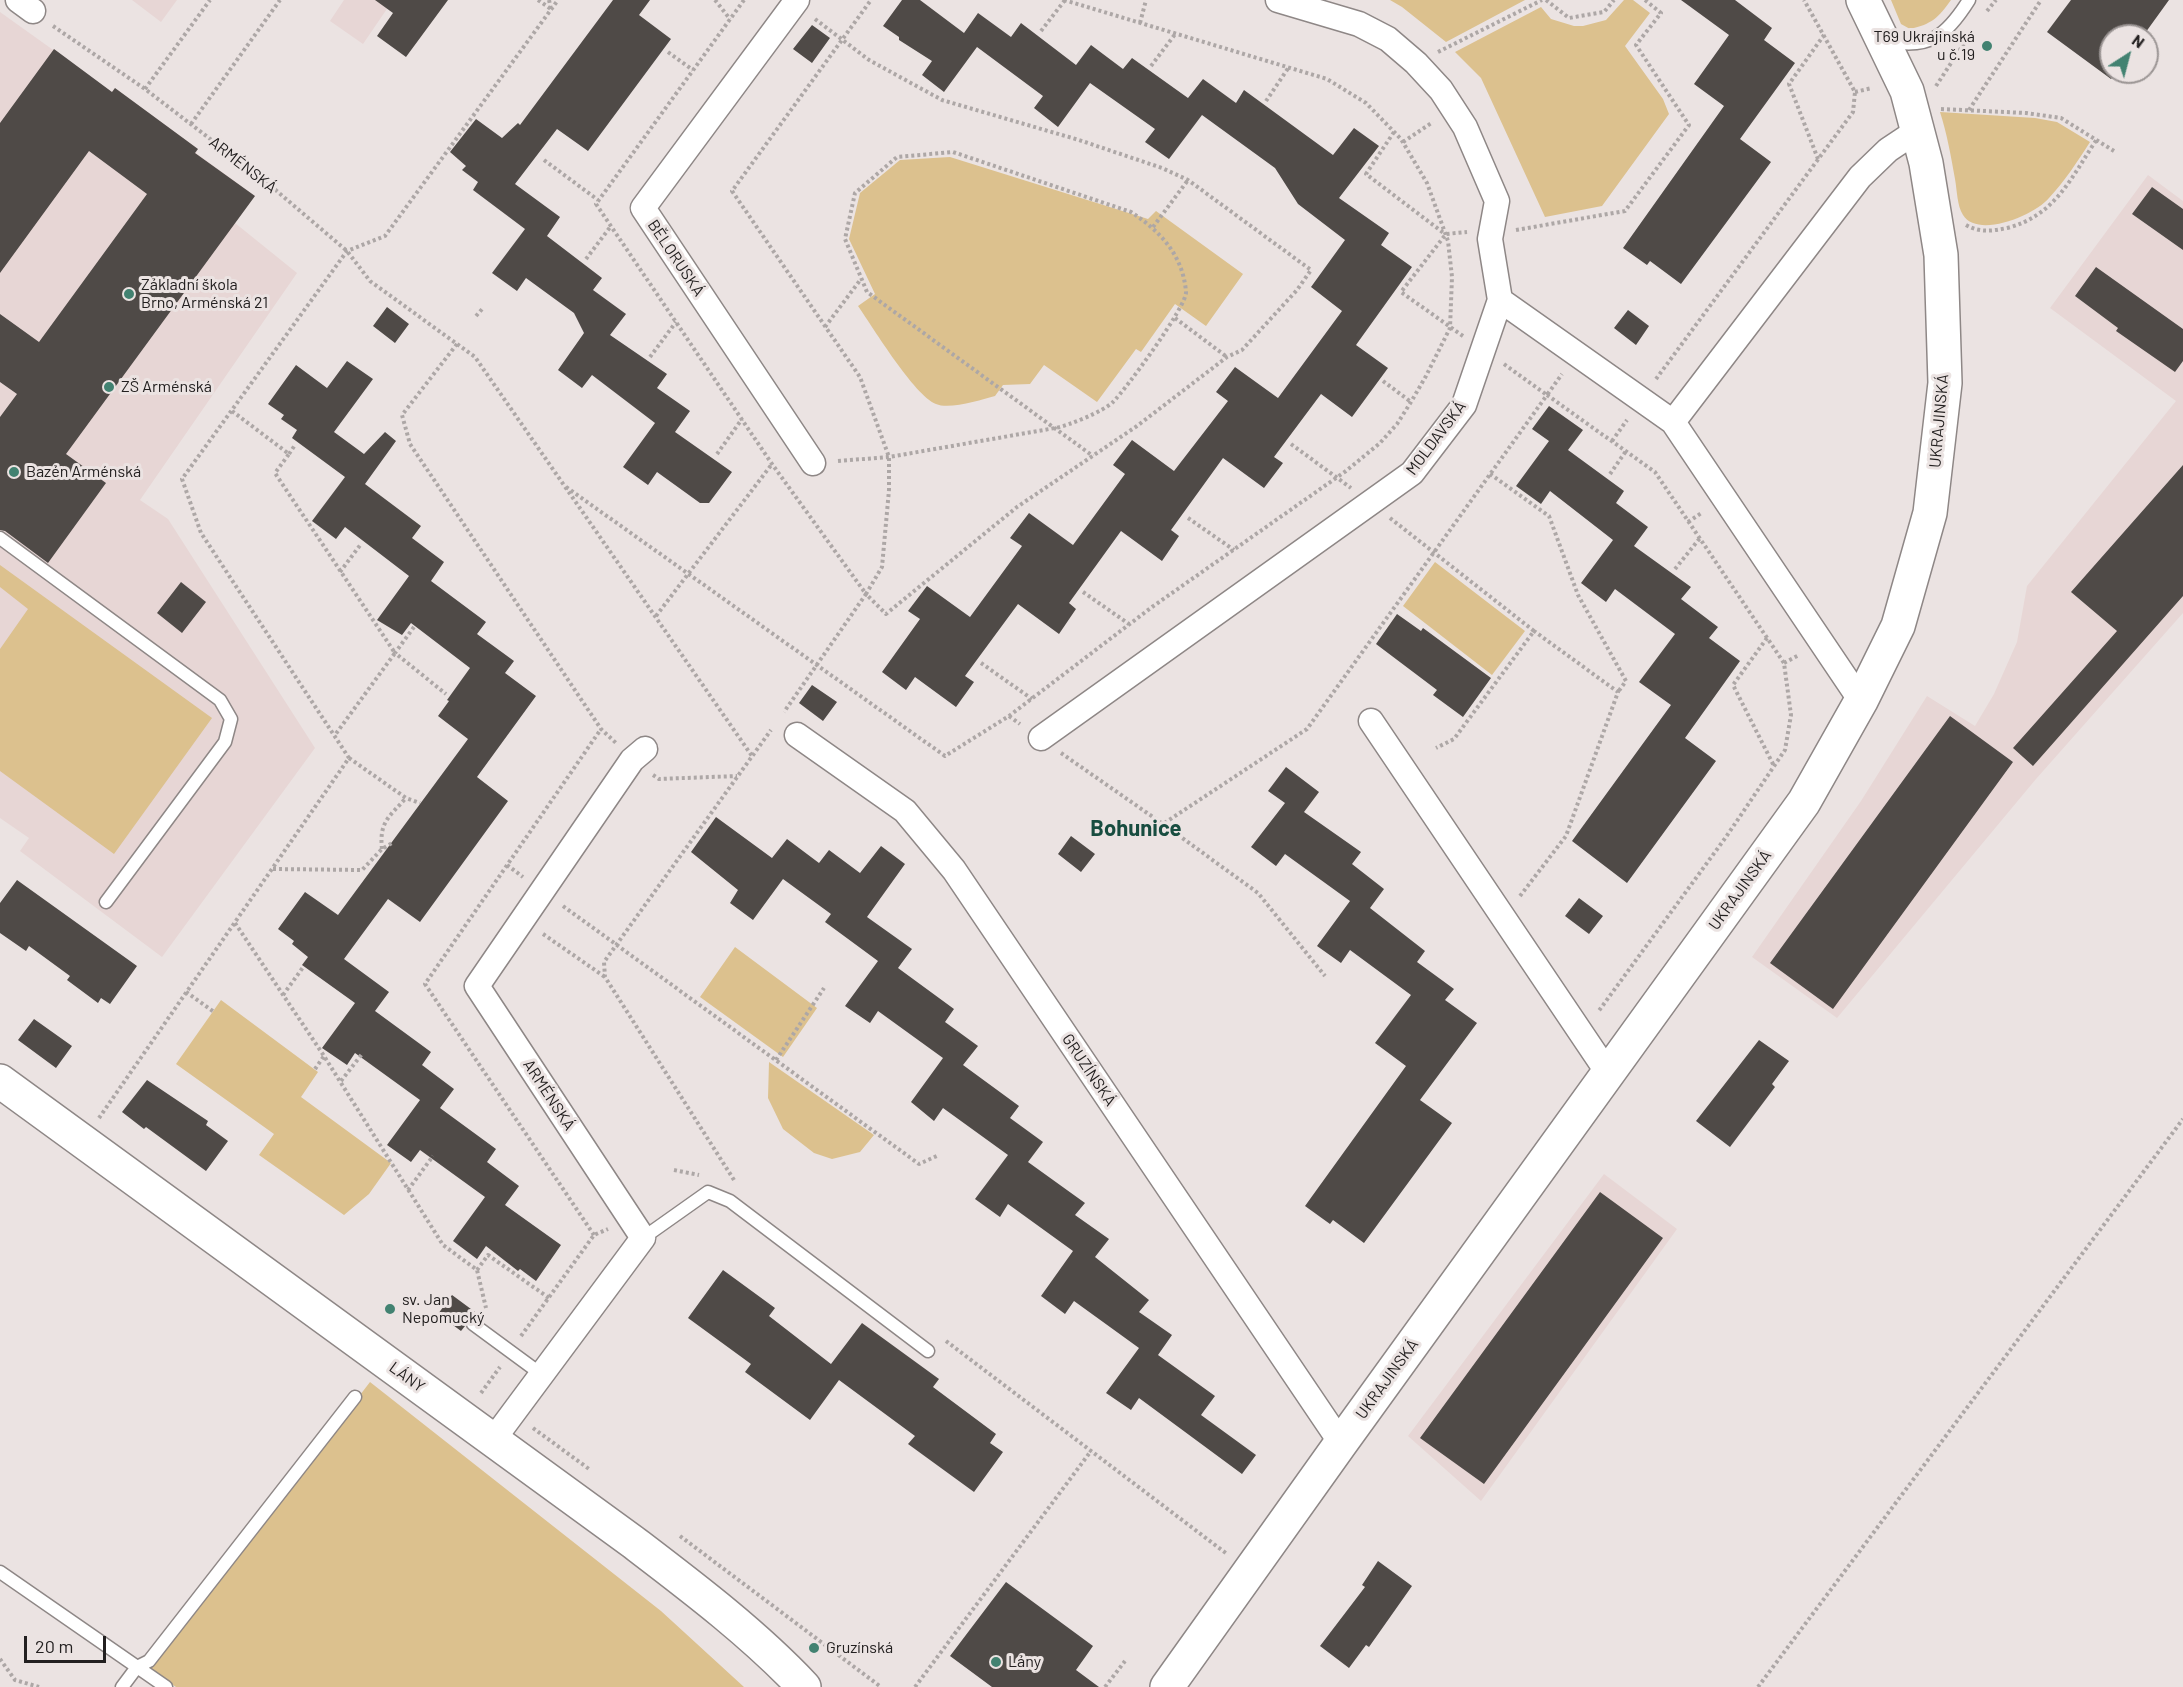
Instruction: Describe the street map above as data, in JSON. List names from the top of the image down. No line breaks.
{"streets":{"street":["ARMÉNSKÁ","BĚLORUSKÁ","UKRAJINSKÁ","MOLDAVSKÁ","GRUZÍNSKÁ","LÁNY"]},"crossings":[["UKRAJINSKÁ","GRUZÍNSKÁ"]],"districts":["Bohunice"],"places":["T69 Ukrajinská u č.19","Základní škola Brno, Arménská 21","ZŠ Arménská","Bazén Arménská","sv. Jan Nepomucký","Gruzínská","Lány"],"scale_bar":"20 m","north":"top right"}
